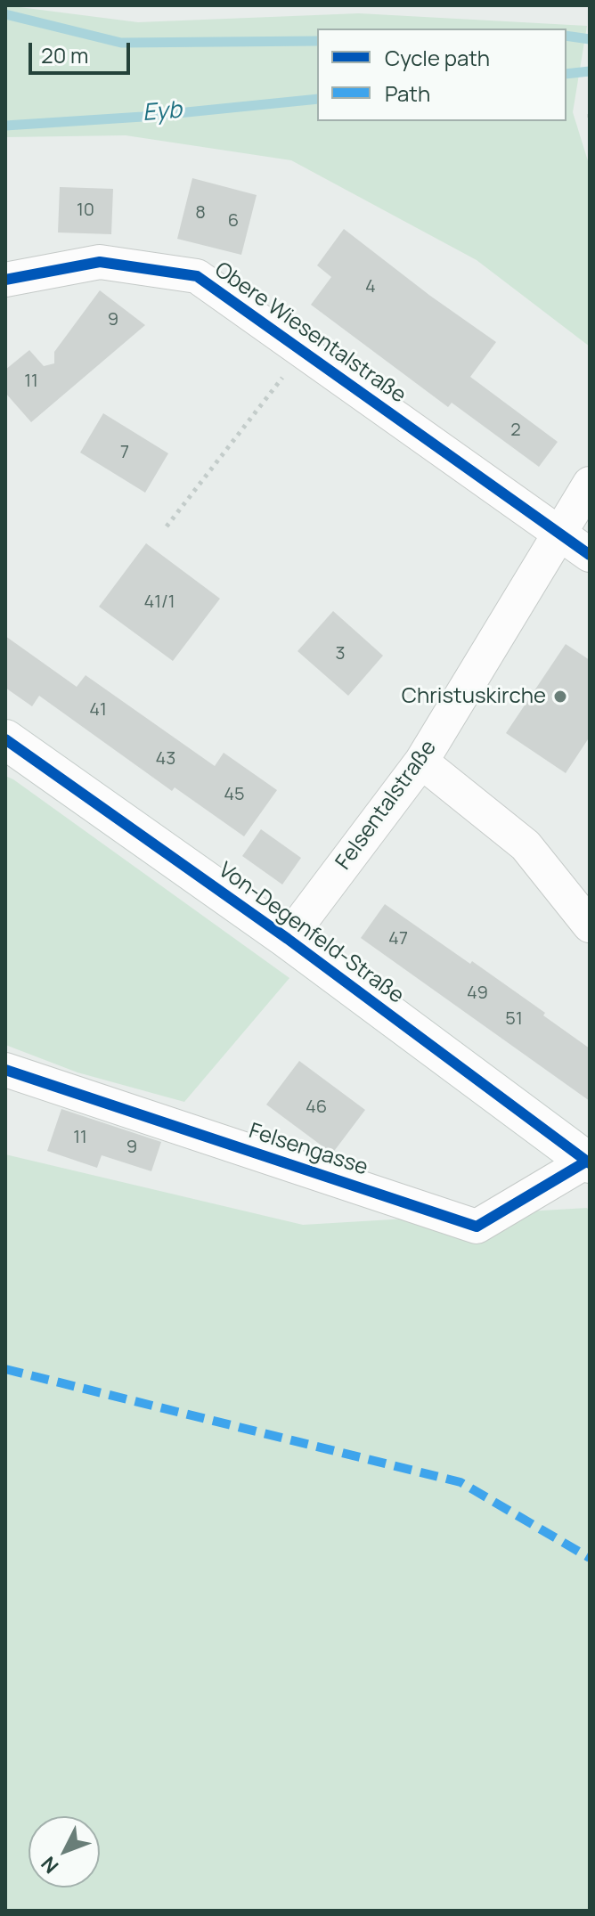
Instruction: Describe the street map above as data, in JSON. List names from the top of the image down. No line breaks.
{"streets":{"main road":["Von-Degenfeld-Straße"],"street":["Obere Wiesentalstraße","Felsentalstraße","Felsengasse"]},"crossings":[["Obere Wiesentalstraße","Felsentalstraße"],["Felsentalstraße","Von-Degenfeld-Straße"],["Von-Degenfeld-Straße","Felsengasse"]],"water":["Eyb"],"places":["Christuskirche"],"house_numbers":["10","8","6","4","9","11","2","7","41/1","3","41","43","45","47","49","51","46","11","9"],"legend":["Cycle path","Path"],"scale_bar":"20 m","north":"bottom left"}
